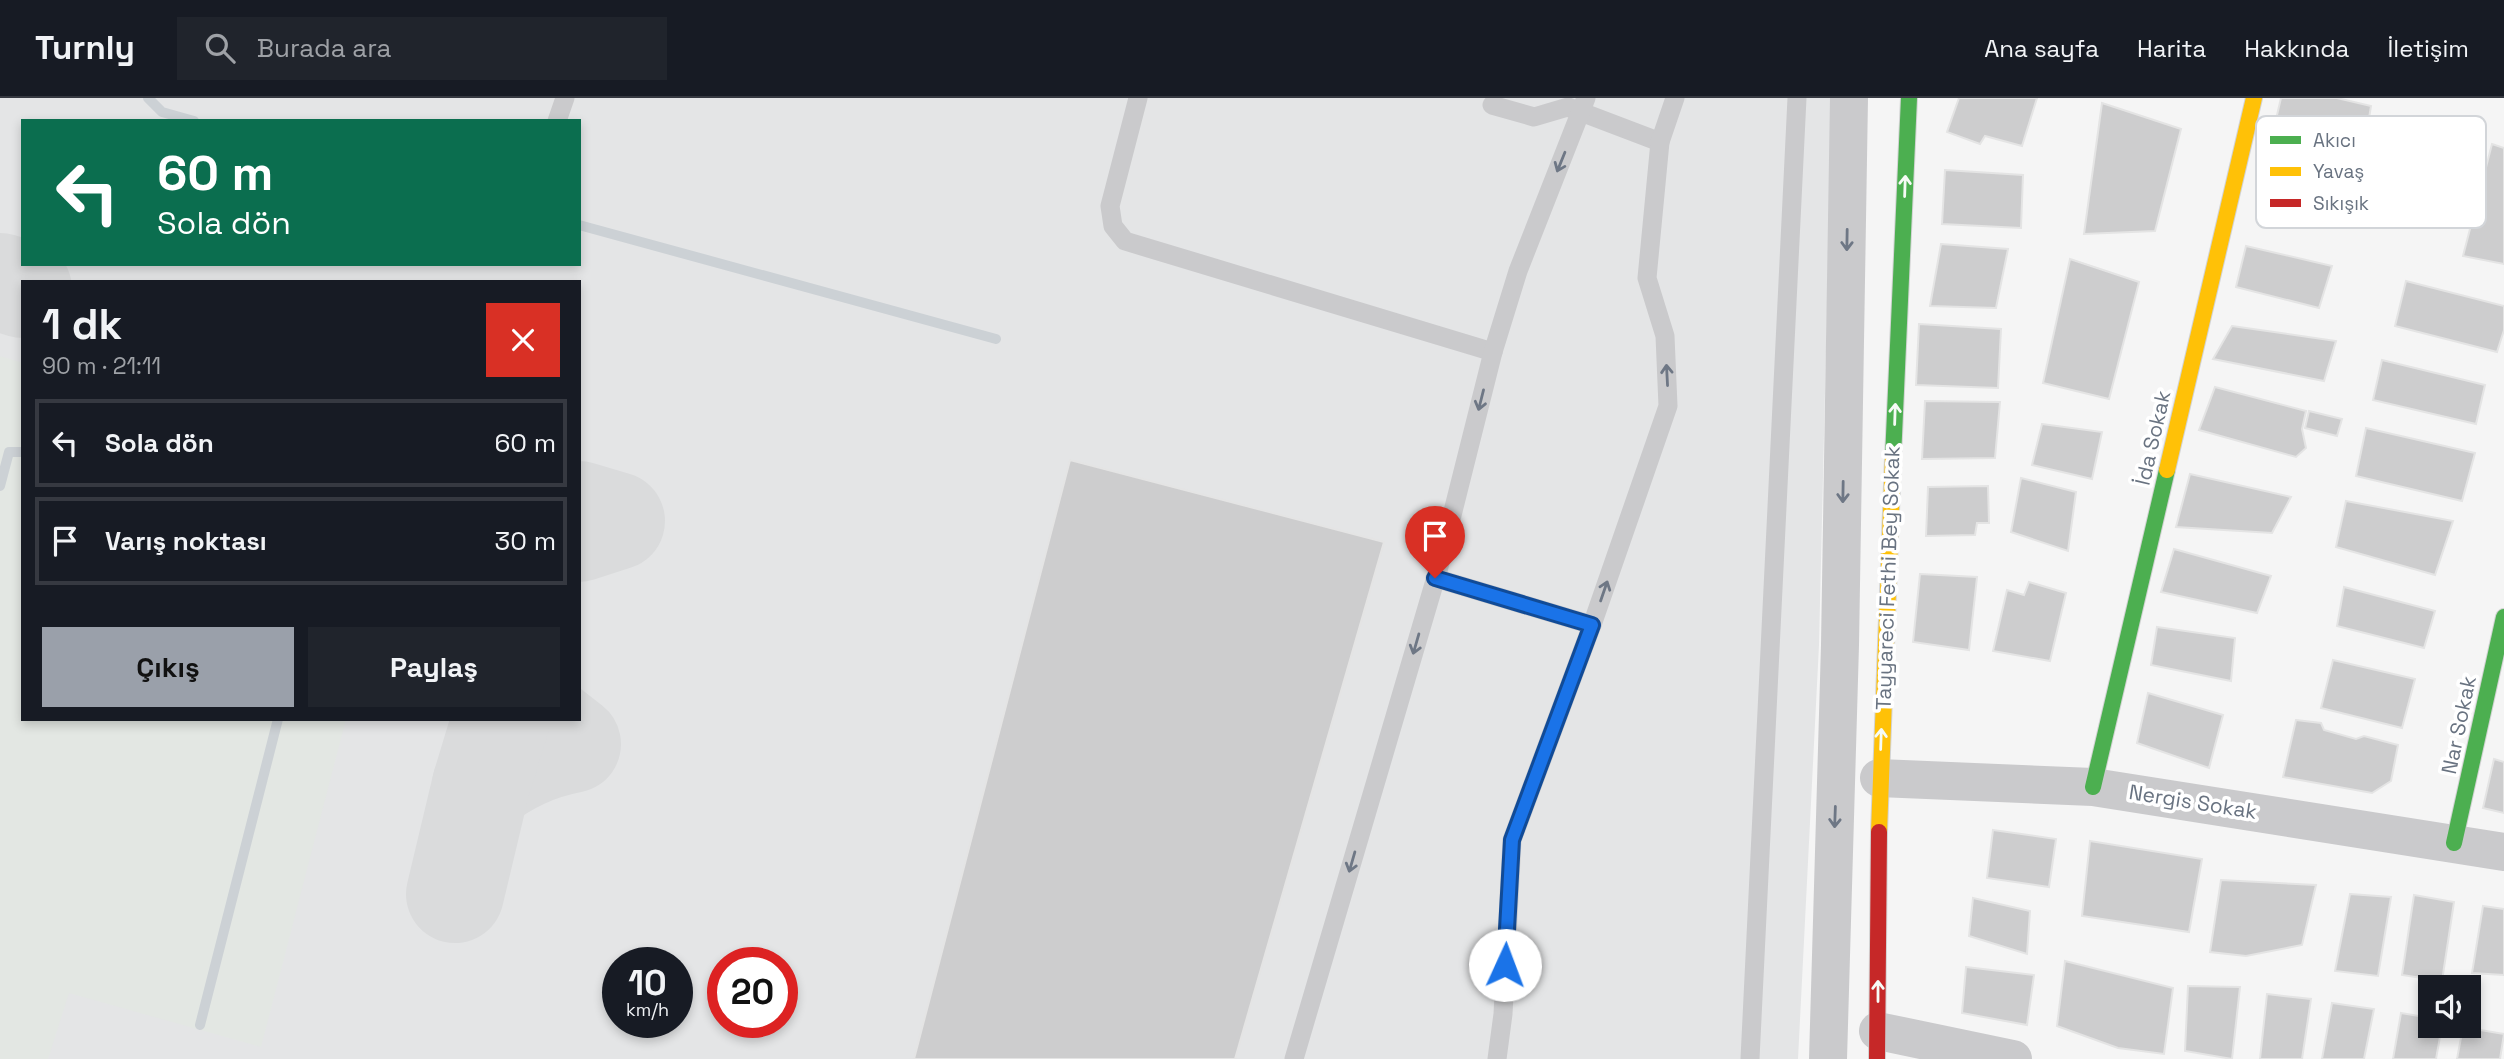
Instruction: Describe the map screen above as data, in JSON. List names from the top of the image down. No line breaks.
{"streets":{"street":["İda Sokak","Tayyareci Fethi Bey Sokak","Nar Sokak","Nergis Sokak"]},"crossings":[["İda Sokak","Nergis Sokak"],["Tayyareci Fethi Bey Sokak","Nergis Sokak"],["Nar Sokak","Nergis Sokak"]],"legend":["Akıcı","Yavaş","Sıkışık"],"page":{"header":"Turnly","search":"Burada ara","nav":["Ana sayfa","Harita","Hakkında","İletişim"],"turn":["60 m","Sola dön"],"heading":["1 dk","90 m · 21:11"],"list":[{"name":"Sola dön","value":"60 m"},{"name":"Varış noktası","value":"30 m"}],"buttons":["Çıkış","Paylaş"],"speed":"10 km/h","limit":"20"}}
